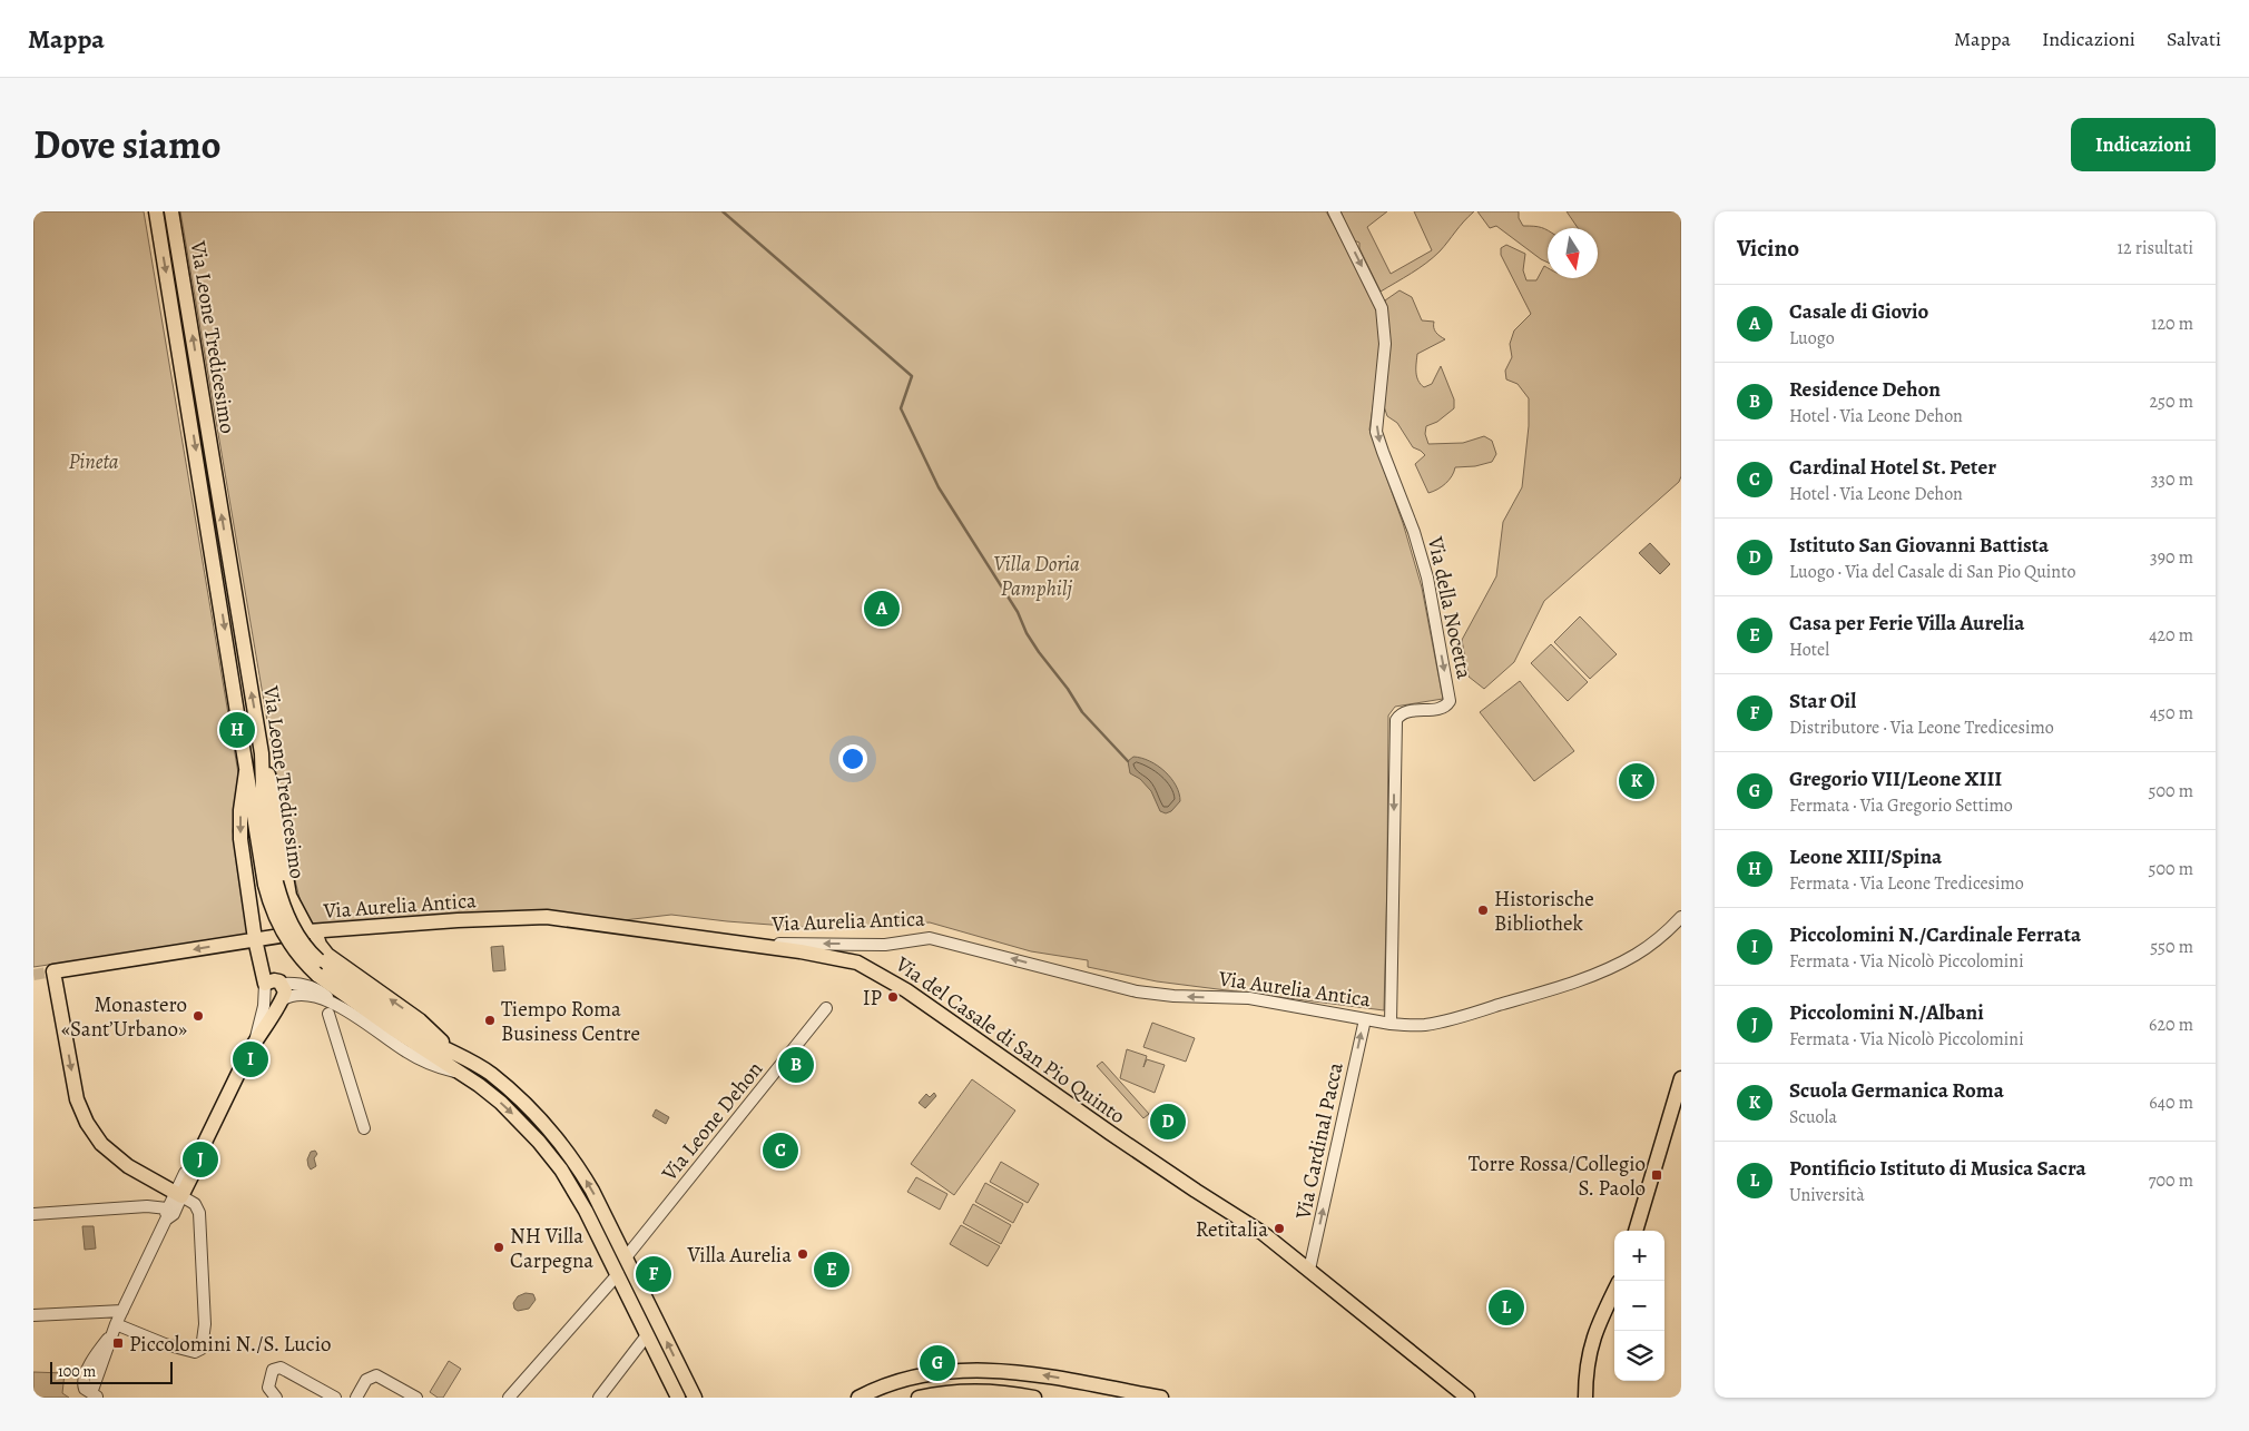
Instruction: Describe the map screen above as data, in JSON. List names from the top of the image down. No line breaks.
{"streets":{"main road":["Via Leone Tredicesimo","Via Aurelia Antica","Via del Casale di San Pio Quinto"],"street":["Via della Nocetta","Via Leone Dehon","Via Cardinal Pacca"]},"crossings":[["Via Leone Tredicesimo","Via Leone Dehon"],["Via della Nocetta","Via Aurelia Antica"],["Via Aurelia Antica","Via del Casale di San Pio Quinto"],["Via Aurelia Antica","Via Cardinal Pacca"],["Via del Casale di San Pio Quinto","Via Cardinal Pacca"]],"one_way":["Via della Nocetta","Via Cardinal Pacca"],"parks":["Pineta","Villa Doria Pamphilj"],"places":{"other":["Historische Bibliothek","IP","Monastero «Sant’Urbano»","Tiempo Roma Business Centre","Retitalia","NH Villa Carpegna","Villa Aurelia"],"transit":["Torre Rossa/Collegio S. Paolo","Piccolomini N./S. Lucio"]},"scale_bar":"100 m","north":"bottom","page":{"header":"Mappa","nav":["Mappa","Indicazioni","Salvati"],"title":"Dove siamo","buttons":"Indicazioni","heading":["Vicino","12 risultati"],"list":[{"mark":"A","name":"Casale di Giovio","note":"Luogo","value":"120 m"},{"mark":"B","name":"Residence Dehon","note":"Hotel · Via Leone Dehon","value":"250 m"},{"mark":"C","name":"Cardinal Hotel St. Peter","note":"Hotel · Via Leone Dehon","value":"330 m"},{"mark":"D","name":"Istituto San Giovanni Battista","note":"Luogo · Via del Casale di San Pio Quinto","value":"390 m"},{"mark":"E","name":"Casa per Ferie Villa Aurelia","note":"Hotel","value":"420 m"},{"mark":"F","name":"Star Oil","note":"Distributore · Via Leone Tredicesimo","value":"450 m"},{"mark":"G","name":"Gregorio VII/Leone XIII","note":"Fermata · Via Gregorio Settimo","value":"500 m"},{"mark":"H","name":"Leone XIII/Spina","note":"Fermata · Via Leone Tredicesimo","value":"500 m"},{"mark":"I","name":"Piccolomini N./Cardinale Ferrata","note":"Fermata · Via Nicolò Piccolomini","value":"550 m"},{"mark":"J","name":"Piccolomini N./Albani","note":"Fermata · Via Nicolò Piccolomini","value":"620 m"},{"mark":"K","name":"Scuola Germanica Roma","note":"Scuola","value":"640 m"},{"mark":"L","name":"Pontificio Istituto di Musica Sacra","note":"Università","value":"700 m"}],"pins":["A","H","K","I","B","D","C","J","E","F","L","G"],"map_buttons":["+","−"],"scale":"100 m"}}
